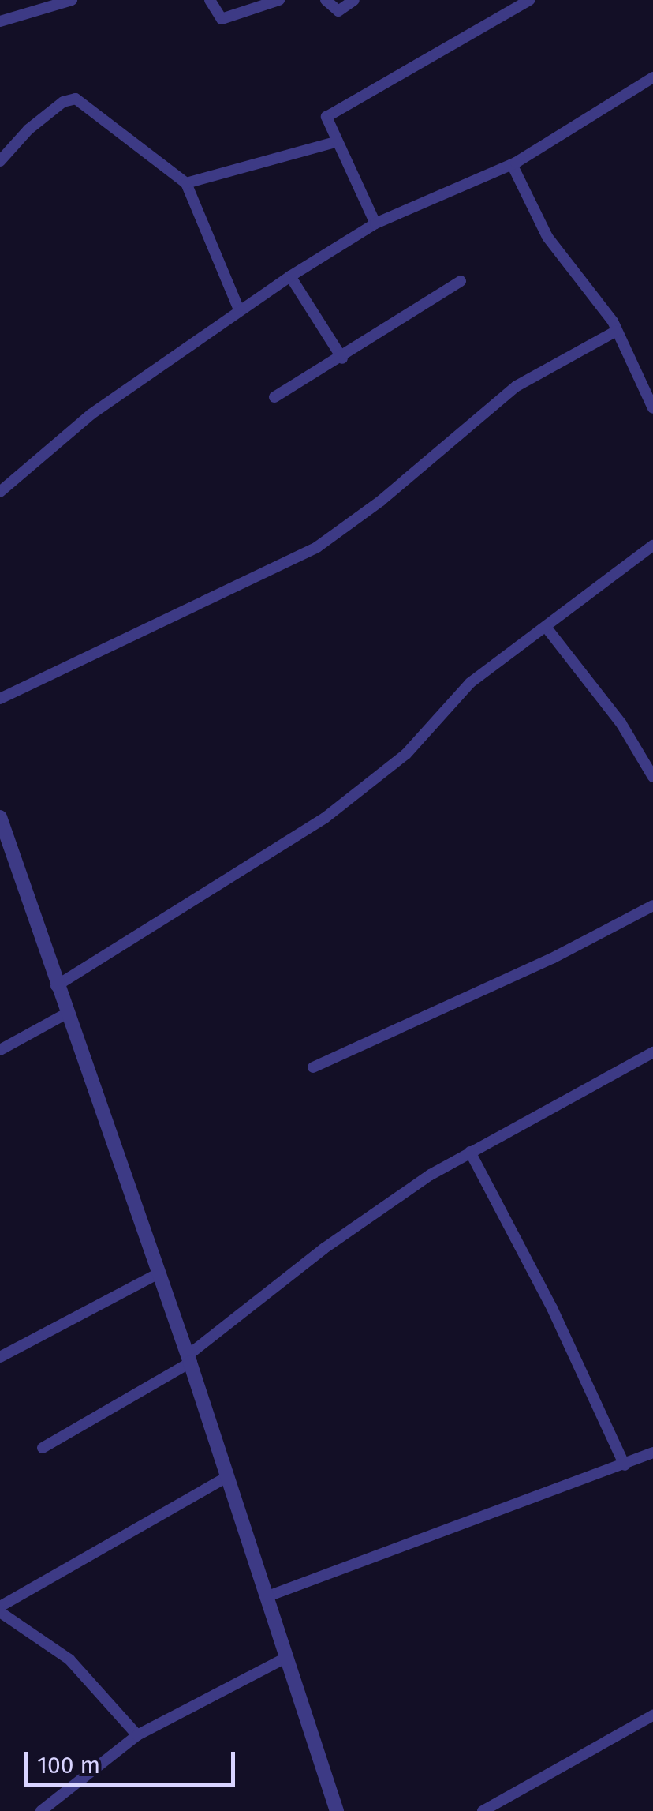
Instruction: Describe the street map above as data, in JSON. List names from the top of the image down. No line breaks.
{"scale_bar":"100 m"}
